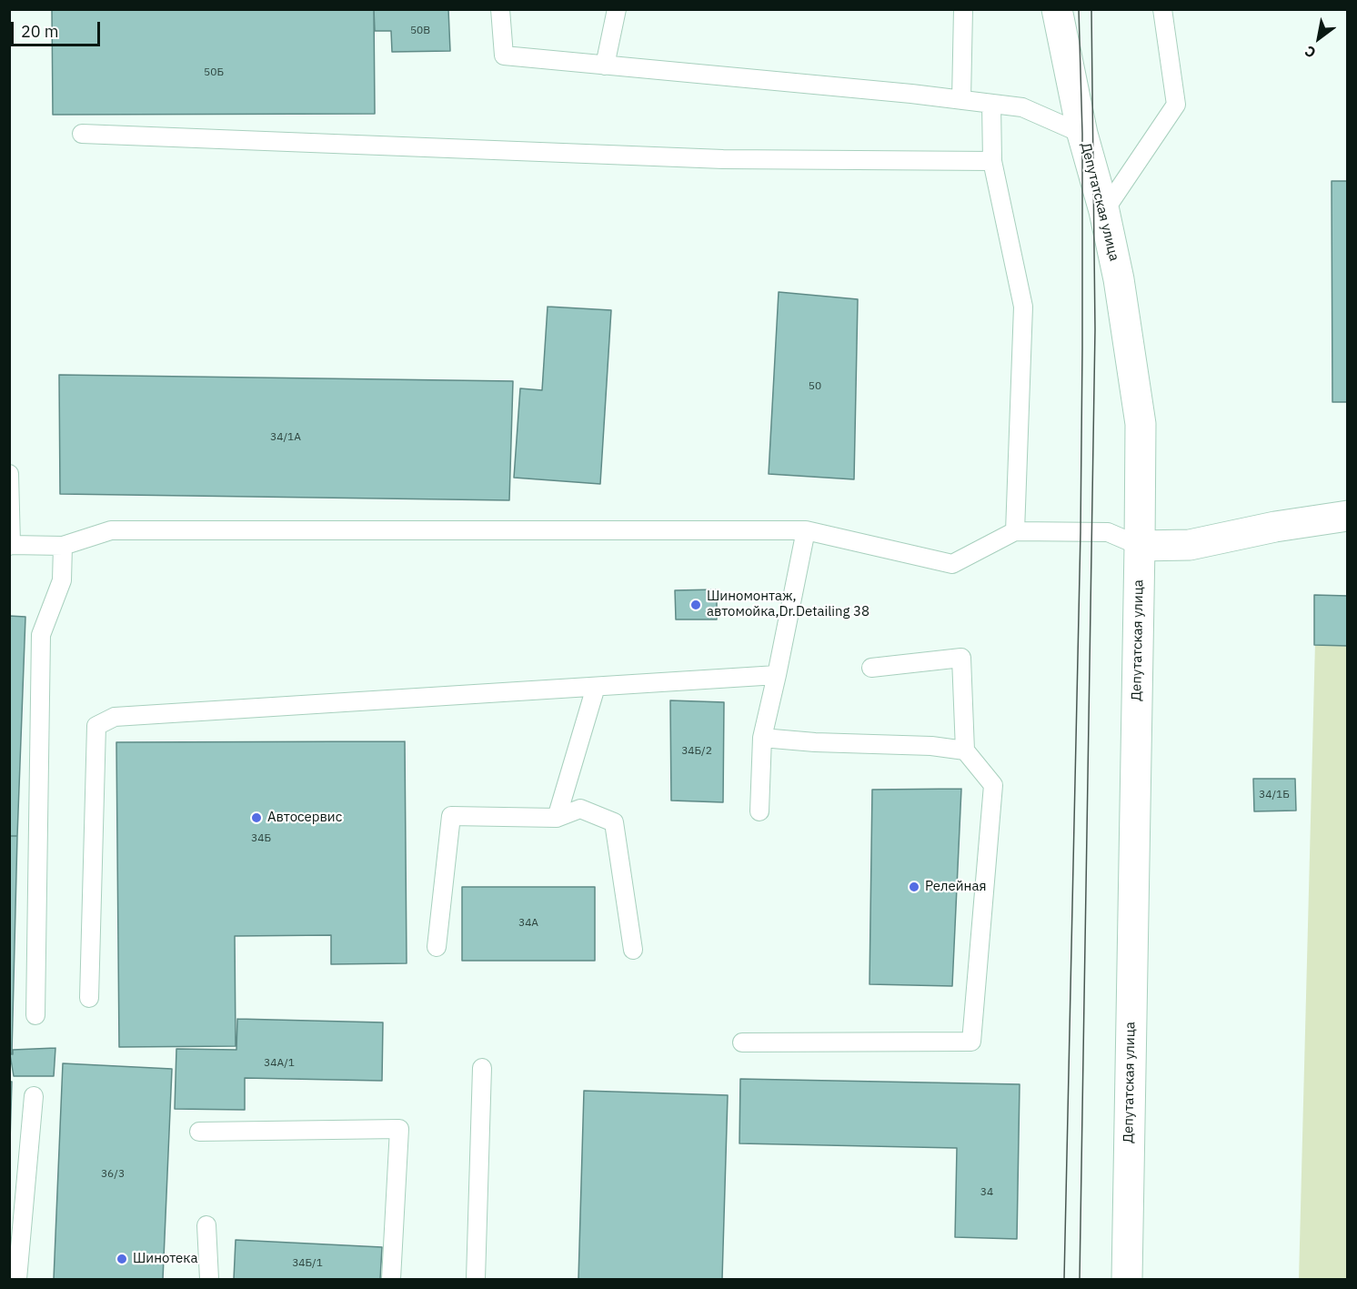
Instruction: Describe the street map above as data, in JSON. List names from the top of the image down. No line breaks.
{"streets":{"main road":["Депутатская улица"]},"places":["Шиномонтаж, автомойка,Dr.Detailing 38","Автосервис","Релейная","Шинотека"],"house_numbers":["50В","50Б","50","34/1А","34Б/2","34/1Б","34Б","34А","34А/1","36/3","34","34Б/1"],"scale_bar":"20 m","north":"bottom left"}
